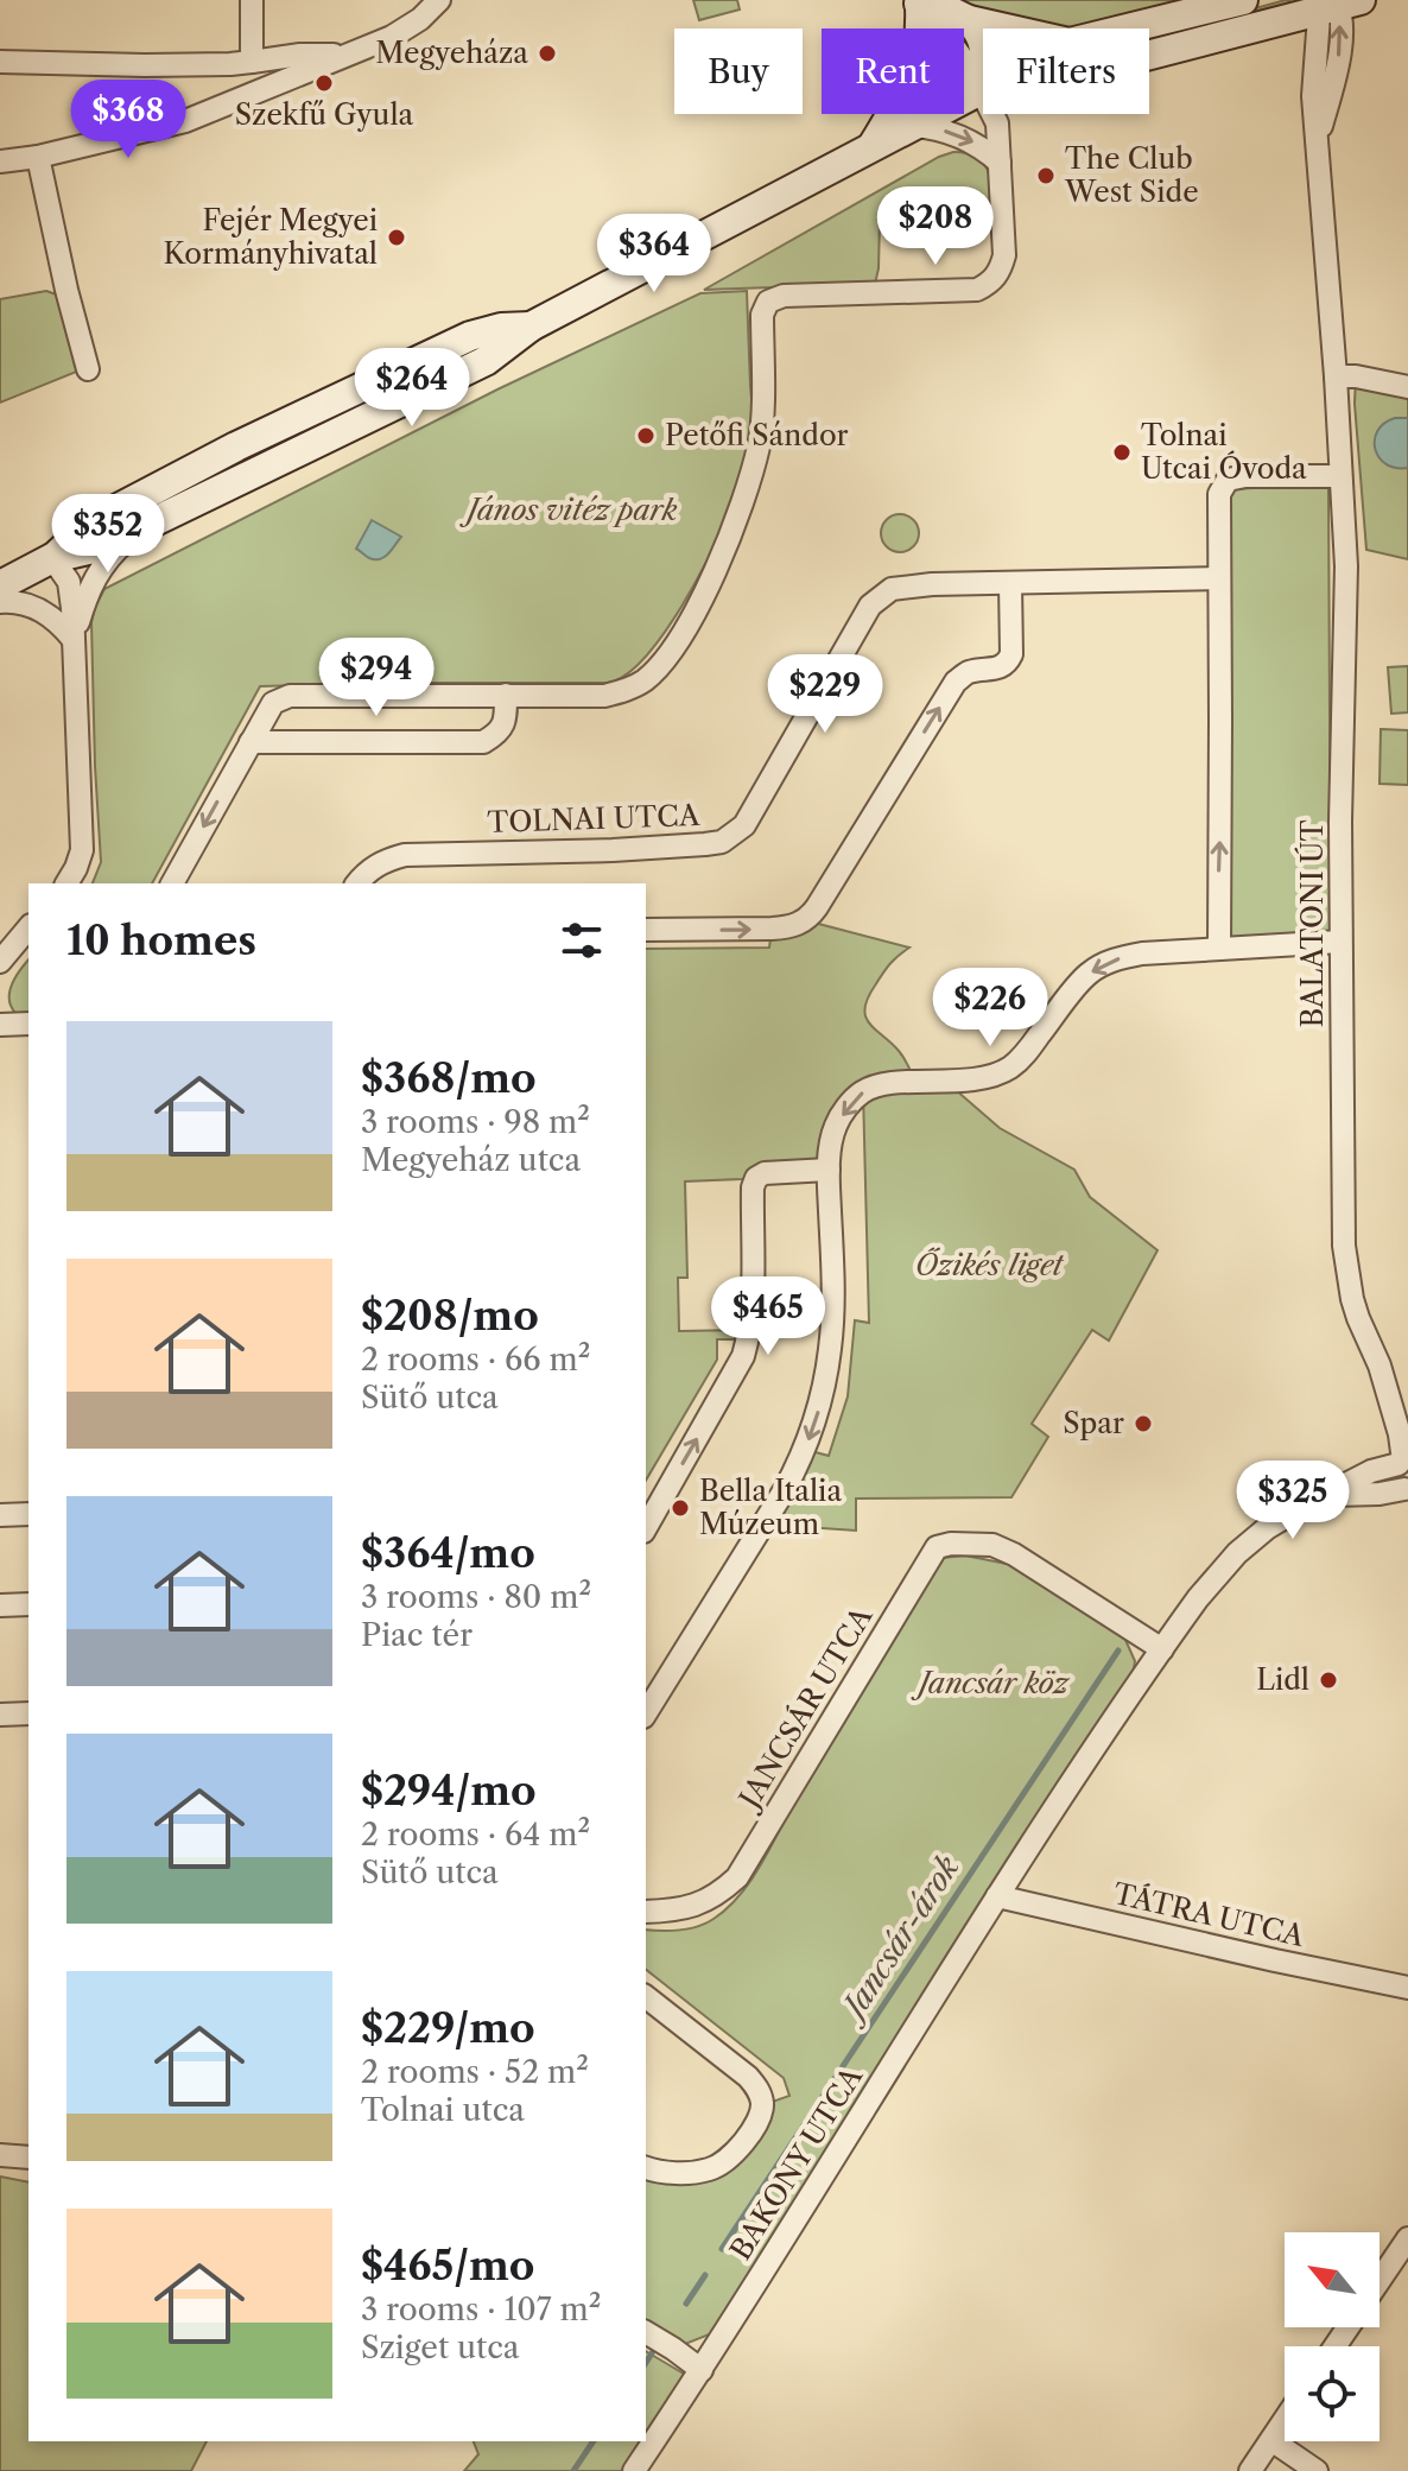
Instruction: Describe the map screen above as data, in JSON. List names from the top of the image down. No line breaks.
{"streets":{"street":["TOLNAI UTCA","BALATONI ÚT","JANCSÁR UTCA","TÁTRA UTCA","BAKONY UTCA"]},"crossings":[["BALATONI ÚT","BAKONY UTCA"],["JANCSÁR UTCA","BAKONY UTCA"],["TÁTRA UTCA","BAKONY UTCA"]],"water":["Jancsár-árok"],"parks":["János vitéz park","Őzikés liget","Jancsár köz"],"places":["Megyeháza","Szekfű Gyula","The Club West Side","Fejér Megyei Kormányhivatal","Petőfi Sándor","Tolnai Utcai Óvoda","Spar","Bella Italia Múzeum","Lidl"],"north":"top left","page":{"chip":["Buy","Rent","Filters"],"price":["$368","$208","$364","$264","$352","$294","$229","$226","$465","$325"],"heading":"10 homes","list":[{"name":"$368/mo","note":"3 rooms · 98 m² · Megyeház utca"},{"name":"$208/mo","note":"2 rooms · 66 m² · Sütő utca"},{"name":"$364/mo","note":"3 rooms · 80 m² · Piac tér"},{"name":"$294/mo","note":"2 rooms · 64 m² · Sütő utca"},{"name":"$229/mo","note":"2 rooms · 52 m² · Tolnai utca"},{"name":"$465/mo","note":"3 rooms · 107 m² · Sziget utca"}]}}
